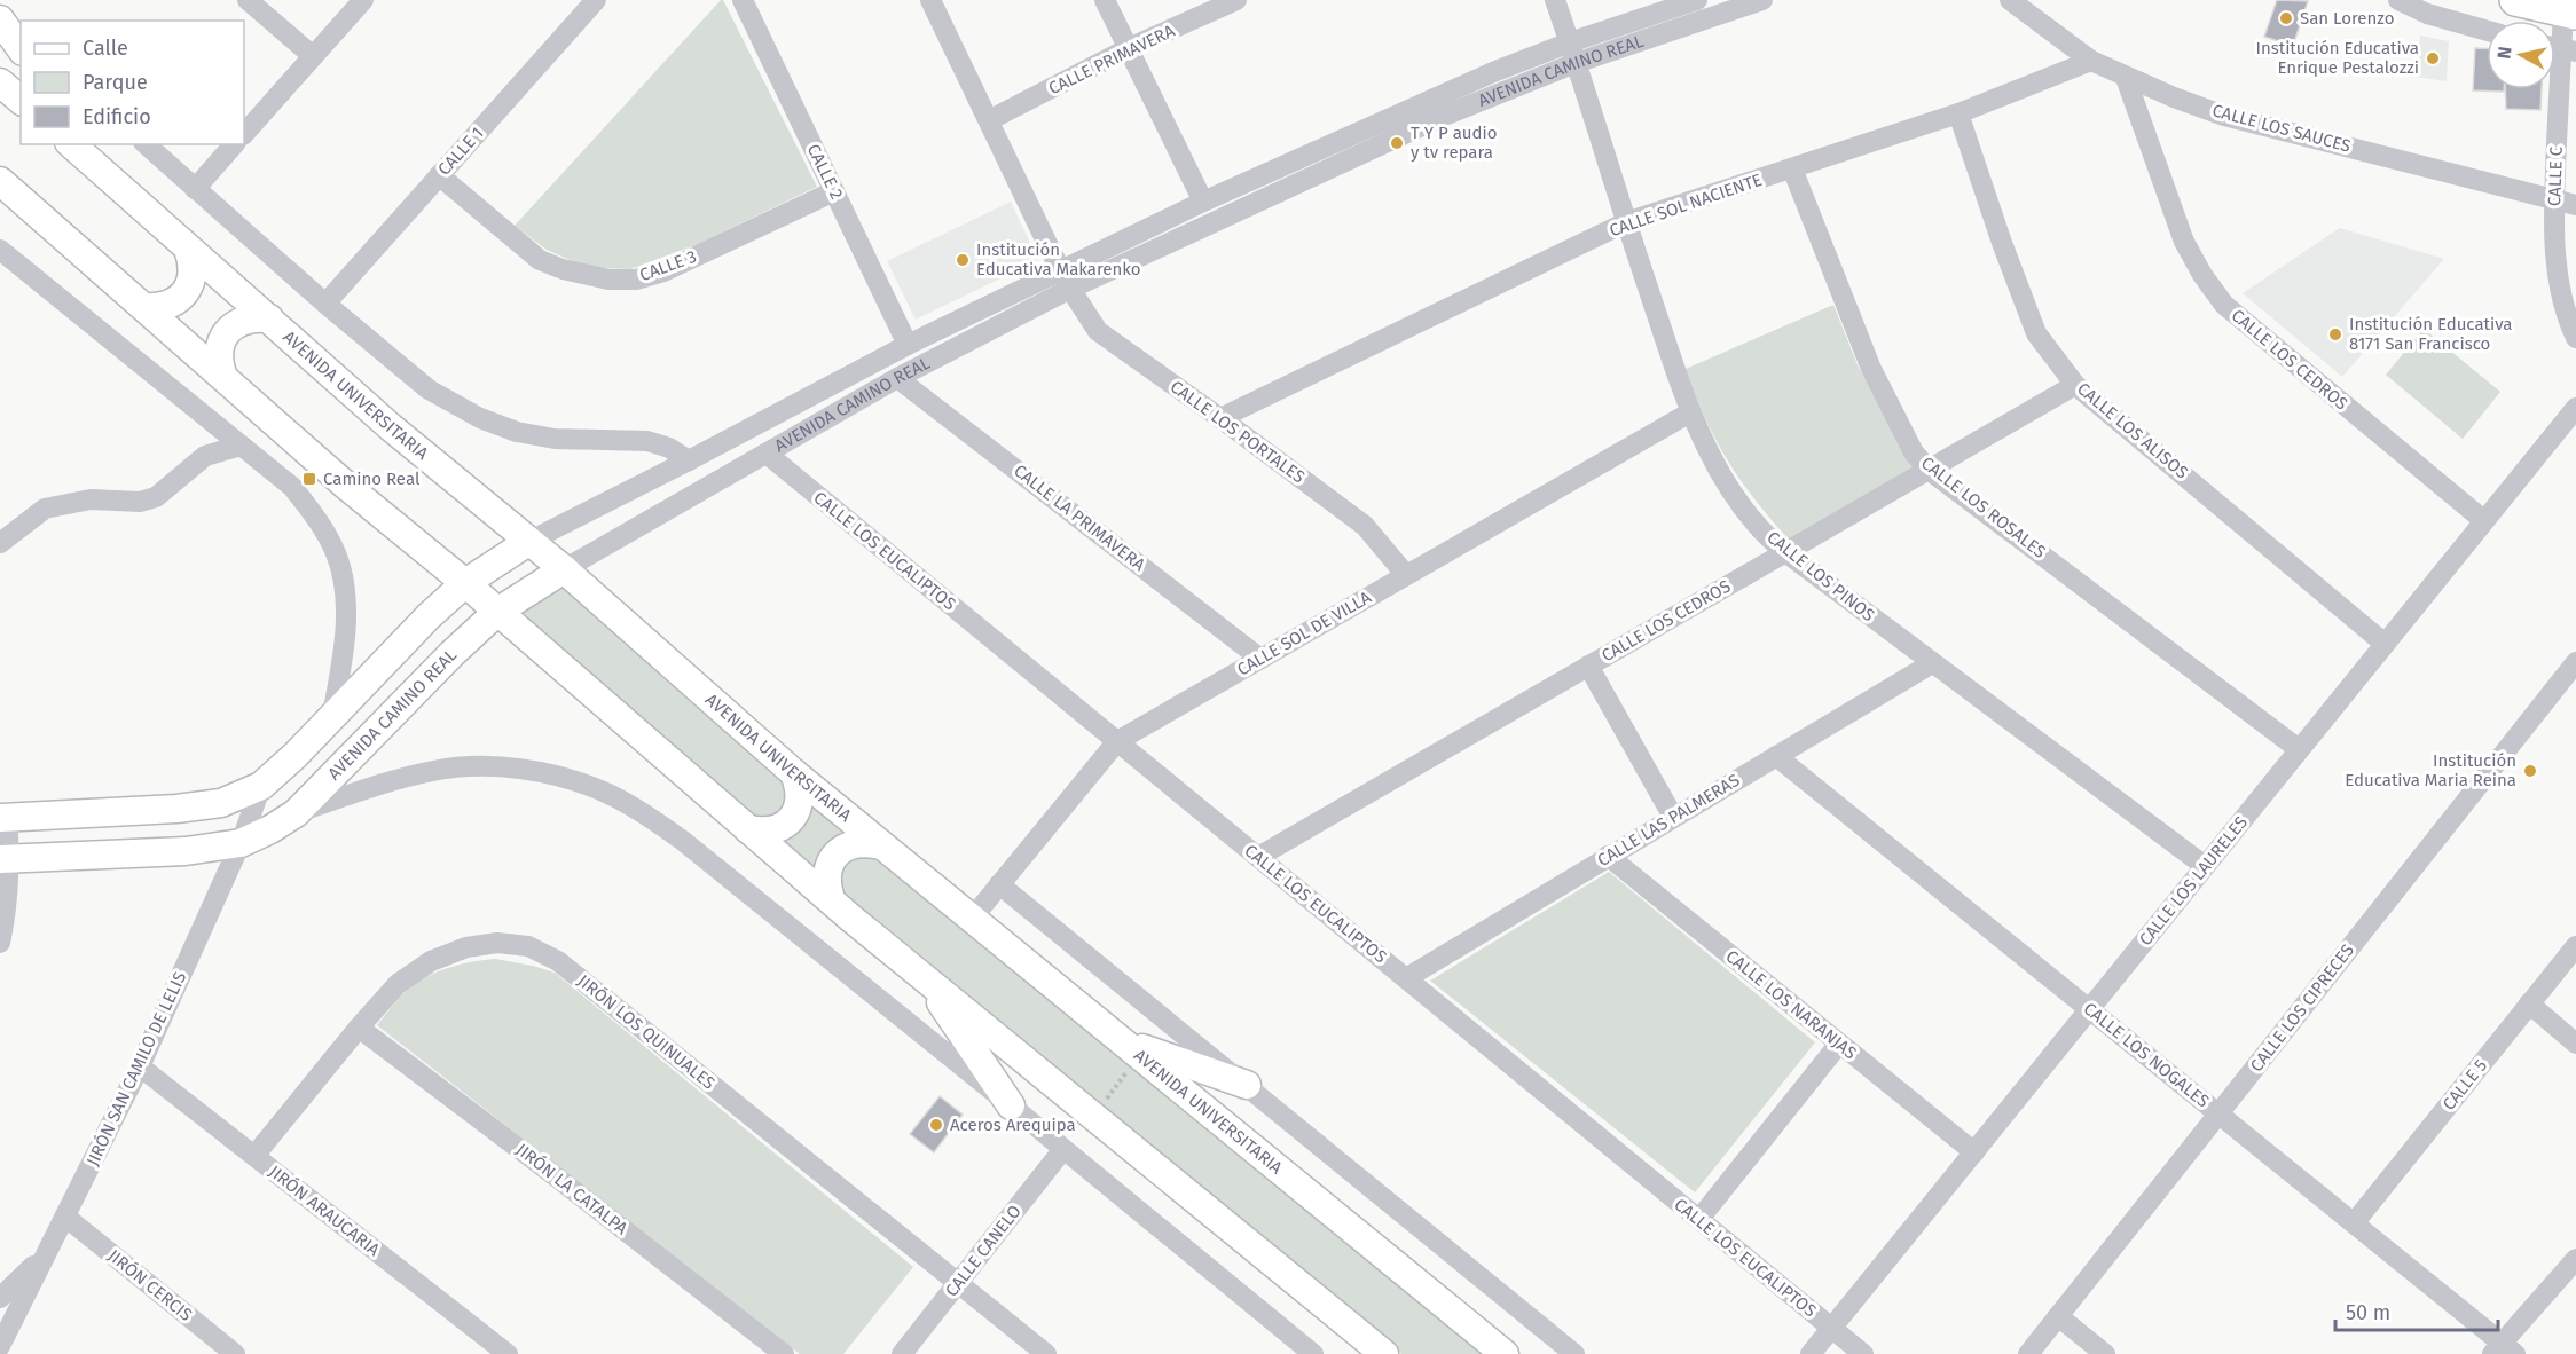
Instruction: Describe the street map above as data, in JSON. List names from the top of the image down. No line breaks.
{"streets":{"main road":["AVENIDA CAMINO REAL","AVENIDA UNIVERSITARIA"],"street":["CALLE PRIMAVERA","CALLE LOS SAUCES","CALLE 1","CALLE 2","CALLE C","CALLE SOL NACIENTE","CALLE 3","CALLE LOS CEDROS","CALLE LOS ALISOS","CALLE LOS PORTALES","CALLE LOS ROSALES","CALLE LA PRIMAVERA","CALLE LOS EUCALIPTOS","CALLE LOS PINOS","CALLE SOL DE VILLA","CALLE LAS PALMERAS","CALLE LOS LAURELES","CALLE LOS NARANJAS","CALLE LOS CIPRECES","JIRÓN LOS QUINUALES","CALLE LOS NOGALES","JIRÓN SAN CAMILO DE LELIS","CALLE 5","JIRÓN LA CATALPA","JIRÓN ARAUCARIA","CALLE CANELO","JIRÓN CERCIS"]},"crossings":[["CALLE PRIMAVERA","CALLE LOS PORTALES"],["AVENIDA CAMINO REAL","CALLE 2"],["AVENIDA CAMINO REAL","AVENIDA UNIVERSITARIA"],["AVENIDA CAMINO REAL","CALLE LOS PORTALES"],["AVENIDA CAMINO REAL","CALLE LA PRIMAVERA"],["AVENIDA CAMINO REAL","CALLE LOS EUCALIPTOS"],["AVENIDA CAMINO REAL","CALLE LOS PINOS"],["AVENIDA CAMINO REAL","JIRÓN SAN CAMILO DE LELIS"],["CALLE LOS SAUCES","CALLE C"],["CALLE LOS SAUCES","CALLE SOL NACIENTE"],["CALLE LOS SAUCES","CALLE LOS CEDROS"],["CALLE 1","CALLE 3"],["CALLE 2","CALLE 3"],["CALLE SOL NACIENTE","CALLE LOS ALISOS"],["CALLE SOL NACIENTE","CALLE LOS PORTALES"],["CALLE SOL NACIENTE","CALLE LOS ROSALES"],["CALLE SOL NACIENTE","CALLE LOS PINOS"],["CALLE LOS CEDROS","CALLE LOS ALISOS"],["CALLE LOS CEDROS","CALLE LOS ROSALES"],["CALLE LOS CEDROS","CALLE LOS EUCALIPTOS"],["CALLE LOS CEDROS","CALLE LOS PINOS"],["CALLE LOS CEDROS","CALLE LOS LAURELES"],["AVENIDA UNIVERSITARIA","CALLE SOL DE VILLA"],["CALLE LOS ALISOS","CALLE LOS LAURELES"],["CALLE LOS PORTALES","CALLE SOL DE VILLA"],["CALLE LOS ROSALES","CALLE LOS LAURELES"],["CALLE LA PRIMAVERA","CALLE SOL DE VILLA"],["CALLE LOS EUCALIPTOS","CALLE SOL DE VILLA"],["CALLE LOS EUCALIPTOS","CALLE LAS PALMERAS"],["CALLE LOS EUCALIPTOS","CALLE LOS LAURELES"],["CALLE LOS PINOS","CALLE SOL DE VILLA"],["CALLE LOS PINOS","CALLE LAS PALMERAS"],["CALLE LOS PINOS","CALLE LOS LAURELES"],["CALLE LAS PALMERAS","CALLE LOS NARANJAS"],["CALLE LAS PALMERAS","CALLE LOS NOGALES"],["CALLE LOS LAURELES","CALLE LOS NARANJAS"],["CALLE LOS LAURELES","CALLE LOS NOGALES"],["CALLE LOS CIPRECES","CALLE LOS NOGALES"],["JIRÓN LOS QUINUALES","JIRÓN LA CATALPA"],["JIRÓN LOS QUINUALES","JIRÓN ARAUCARIA"],["JIRÓN LOS QUINUALES","CALLE CANELO"],["CALLE LOS NOGALES","CALLE 5"],["JIRÓN SAN CAMILO DE LELIS","JIRÓN ARAUCARIA"],["JIRÓN SAN CAMILO DE LELIS","JIRÓN CERCIS"]],"places":{"other":["San Lorenzo","Institución Educativa Enrique Pestalozzi","T Y P audio y tv repara","Institución Educativa Makarenko","Institución Educativa 8171 San Francisco","Institución Educativa Maria Reina","Aceros Arequipa"],"transit":["Camino Real"]},"legend":["Calle","Parque","Edificio"],"scale_bar":"50 m","north":"left"}
